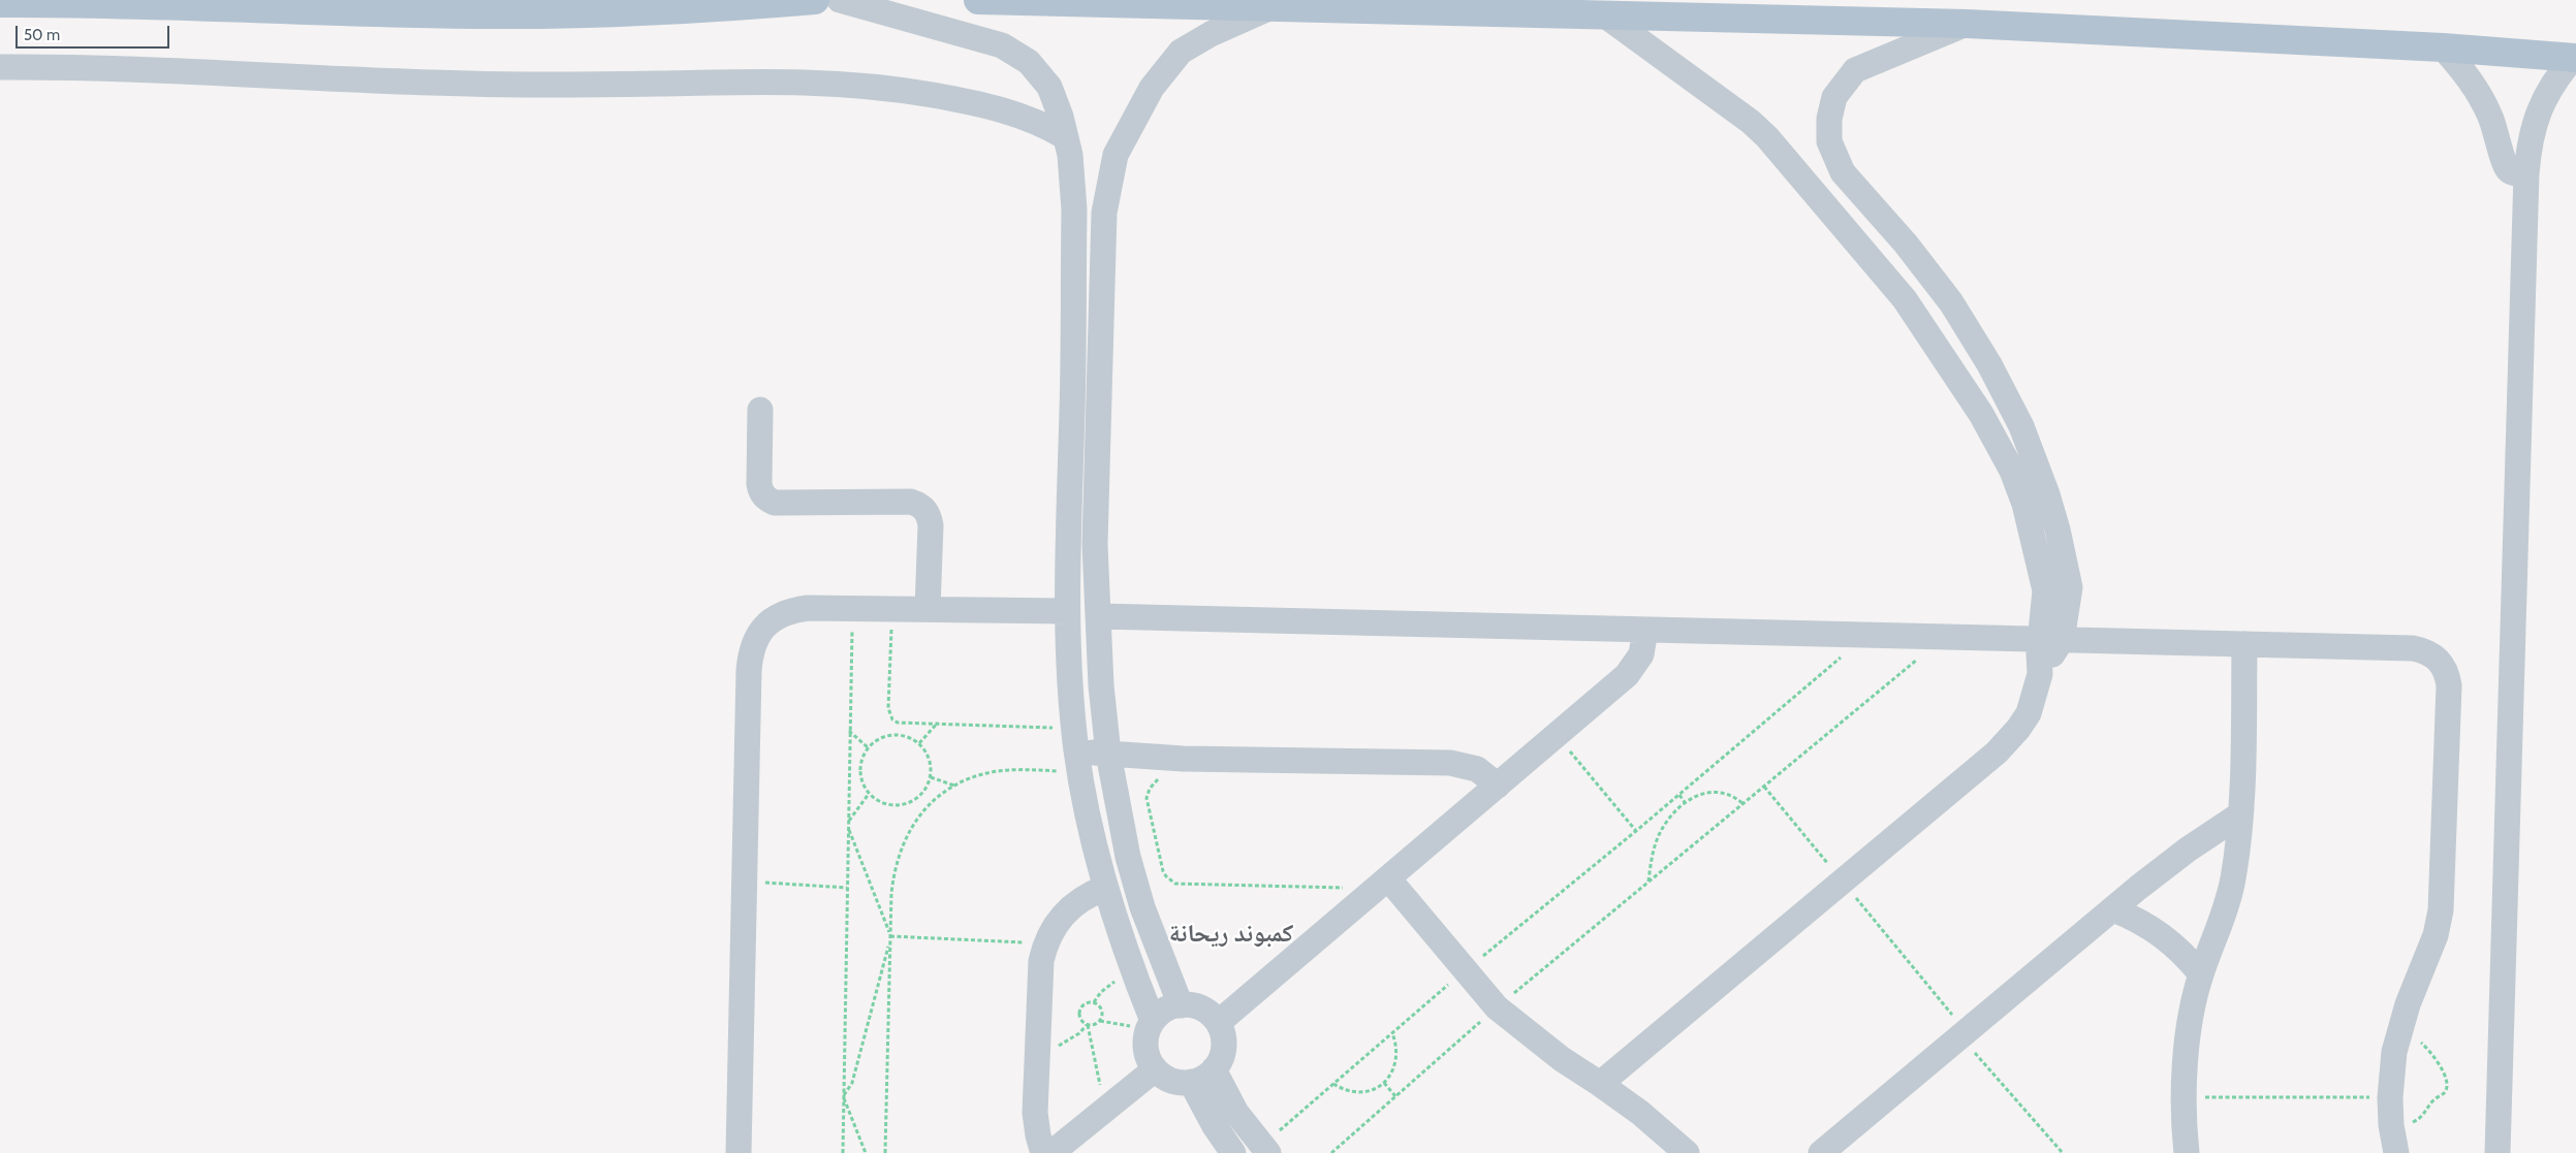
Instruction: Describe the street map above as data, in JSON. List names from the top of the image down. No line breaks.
{"districts":["كمبوند ريحانة"],"scale_bar":"50 m"}
